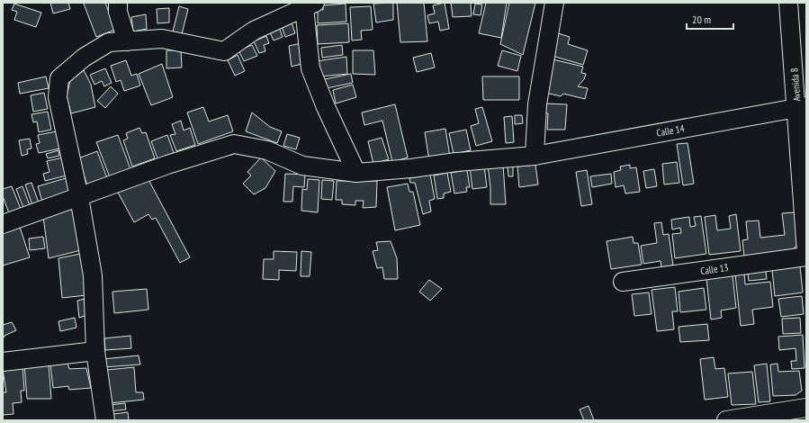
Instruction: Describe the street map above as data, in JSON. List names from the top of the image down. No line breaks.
{"streets":{"street":["Avenida 8","Calle 14","Calle 13"]},"crossings":[["Avenida 8","Calle 14"]],"scale_bar":"20 m"}
